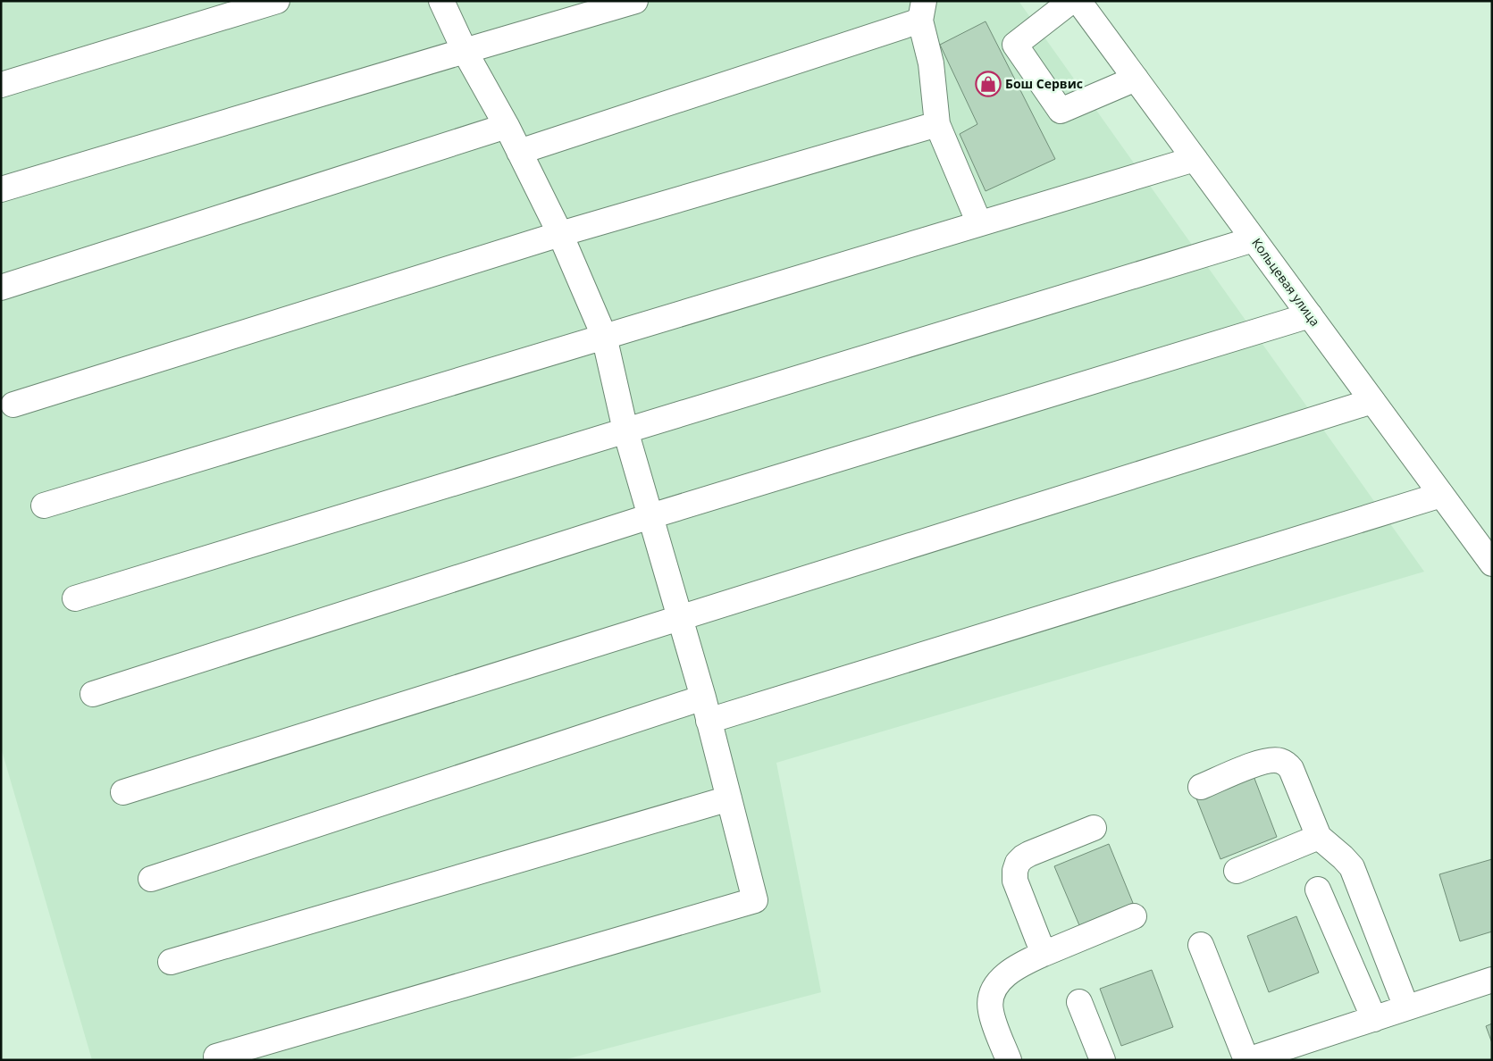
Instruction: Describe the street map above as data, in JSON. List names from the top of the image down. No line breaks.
{"streets":{"main road":["Кольцевая улица"]},"places":{"shop":["Бош Сервис"]}}
